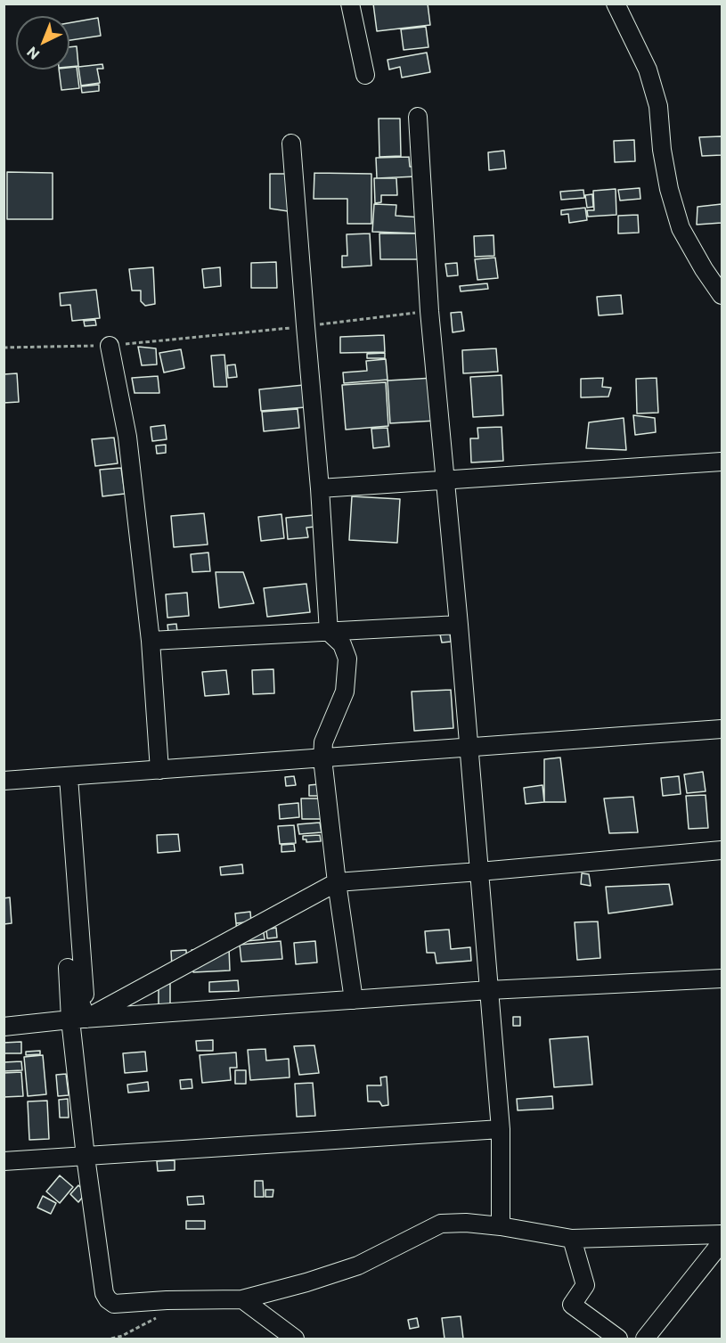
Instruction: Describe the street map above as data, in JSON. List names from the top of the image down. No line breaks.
{"north":"bottom left"}
